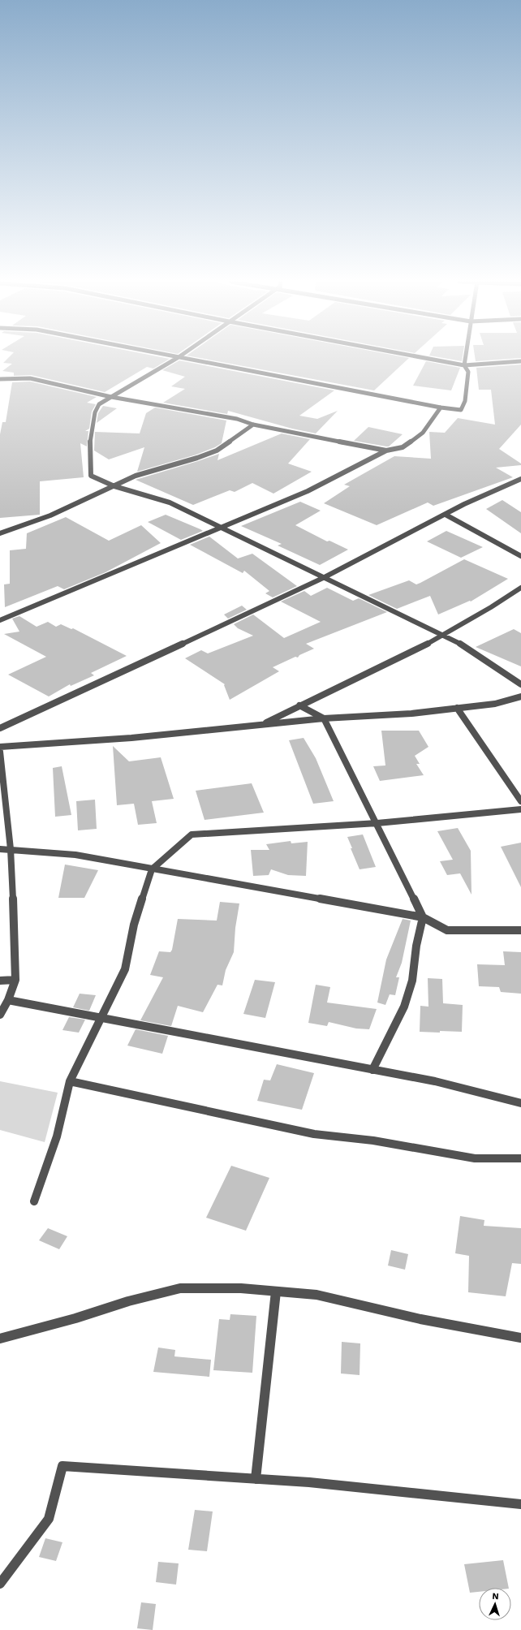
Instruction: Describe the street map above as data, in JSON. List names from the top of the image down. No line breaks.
{"north":"top"}
